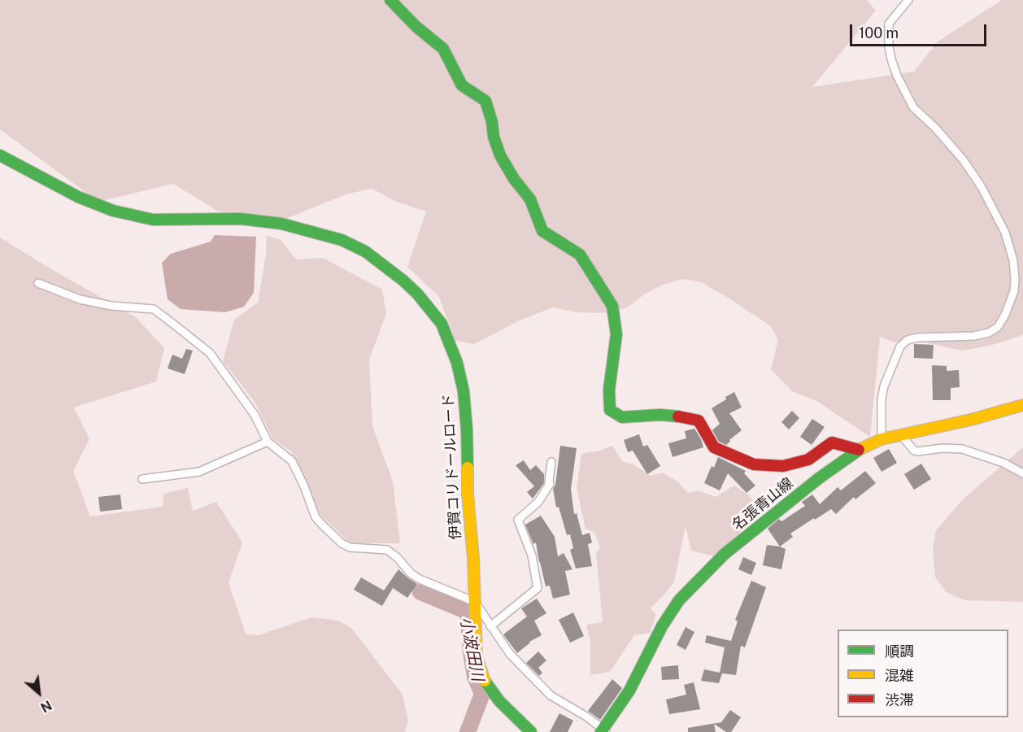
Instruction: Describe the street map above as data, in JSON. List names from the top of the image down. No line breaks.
{"streets":{"street":["伊賀コリドールロード","名張青山線"]},"water":["小波田川"],"legend":["順調","混雑","渋滞"],"scale_bar":"100 m","north":"bottom right"}
